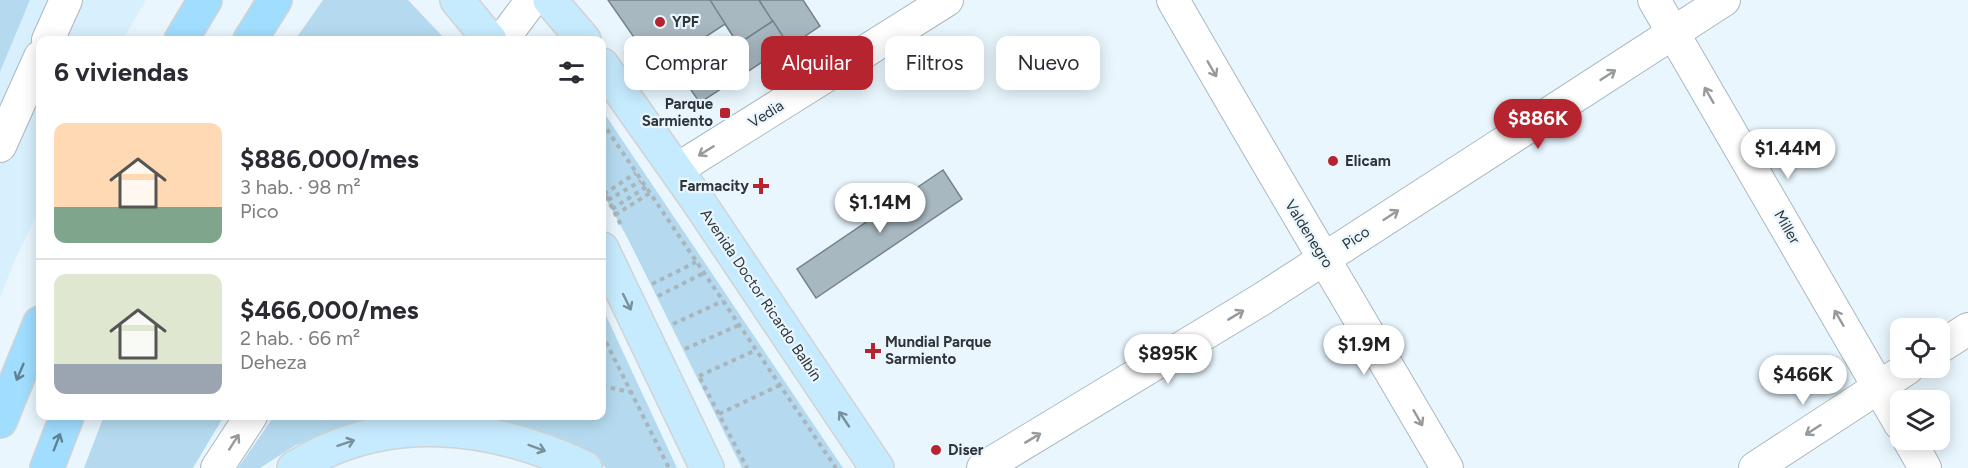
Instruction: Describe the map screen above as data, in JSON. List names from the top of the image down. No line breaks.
{"streets":{"main road":["Avenida Doctor Ricardo Balbín"],"street":["Vedia","Miller","Valdenegro","Pico"]},"crossings":[["Vedia","Avenida Doctor Ricardo Balbín"],["Miller","Pico"],["Valdenegro","Pico"]],"one_way":["Vedia","Miller","Valdenegro","Pico"],"places":{"other":["YPF","Elicam","Diser"],"transit":["Parque Sarmiento"],"health":["Farmacity","Mundial Parque Sarmiento"]},"page":{"chip":["Comprar","Alquilar","Filtros","Nuevo"],"heading":"6 viviendas","price":["$886K","$1.44M","$1.14M","$1.9M","$895K","$466K"],"list":[{"name":"$886,000/mes","note":"3 hab. · 98 m² · Pico"},{"name":"$466,000/mes","note":"2 hab. · 66 m² · Deheza"}]}}
